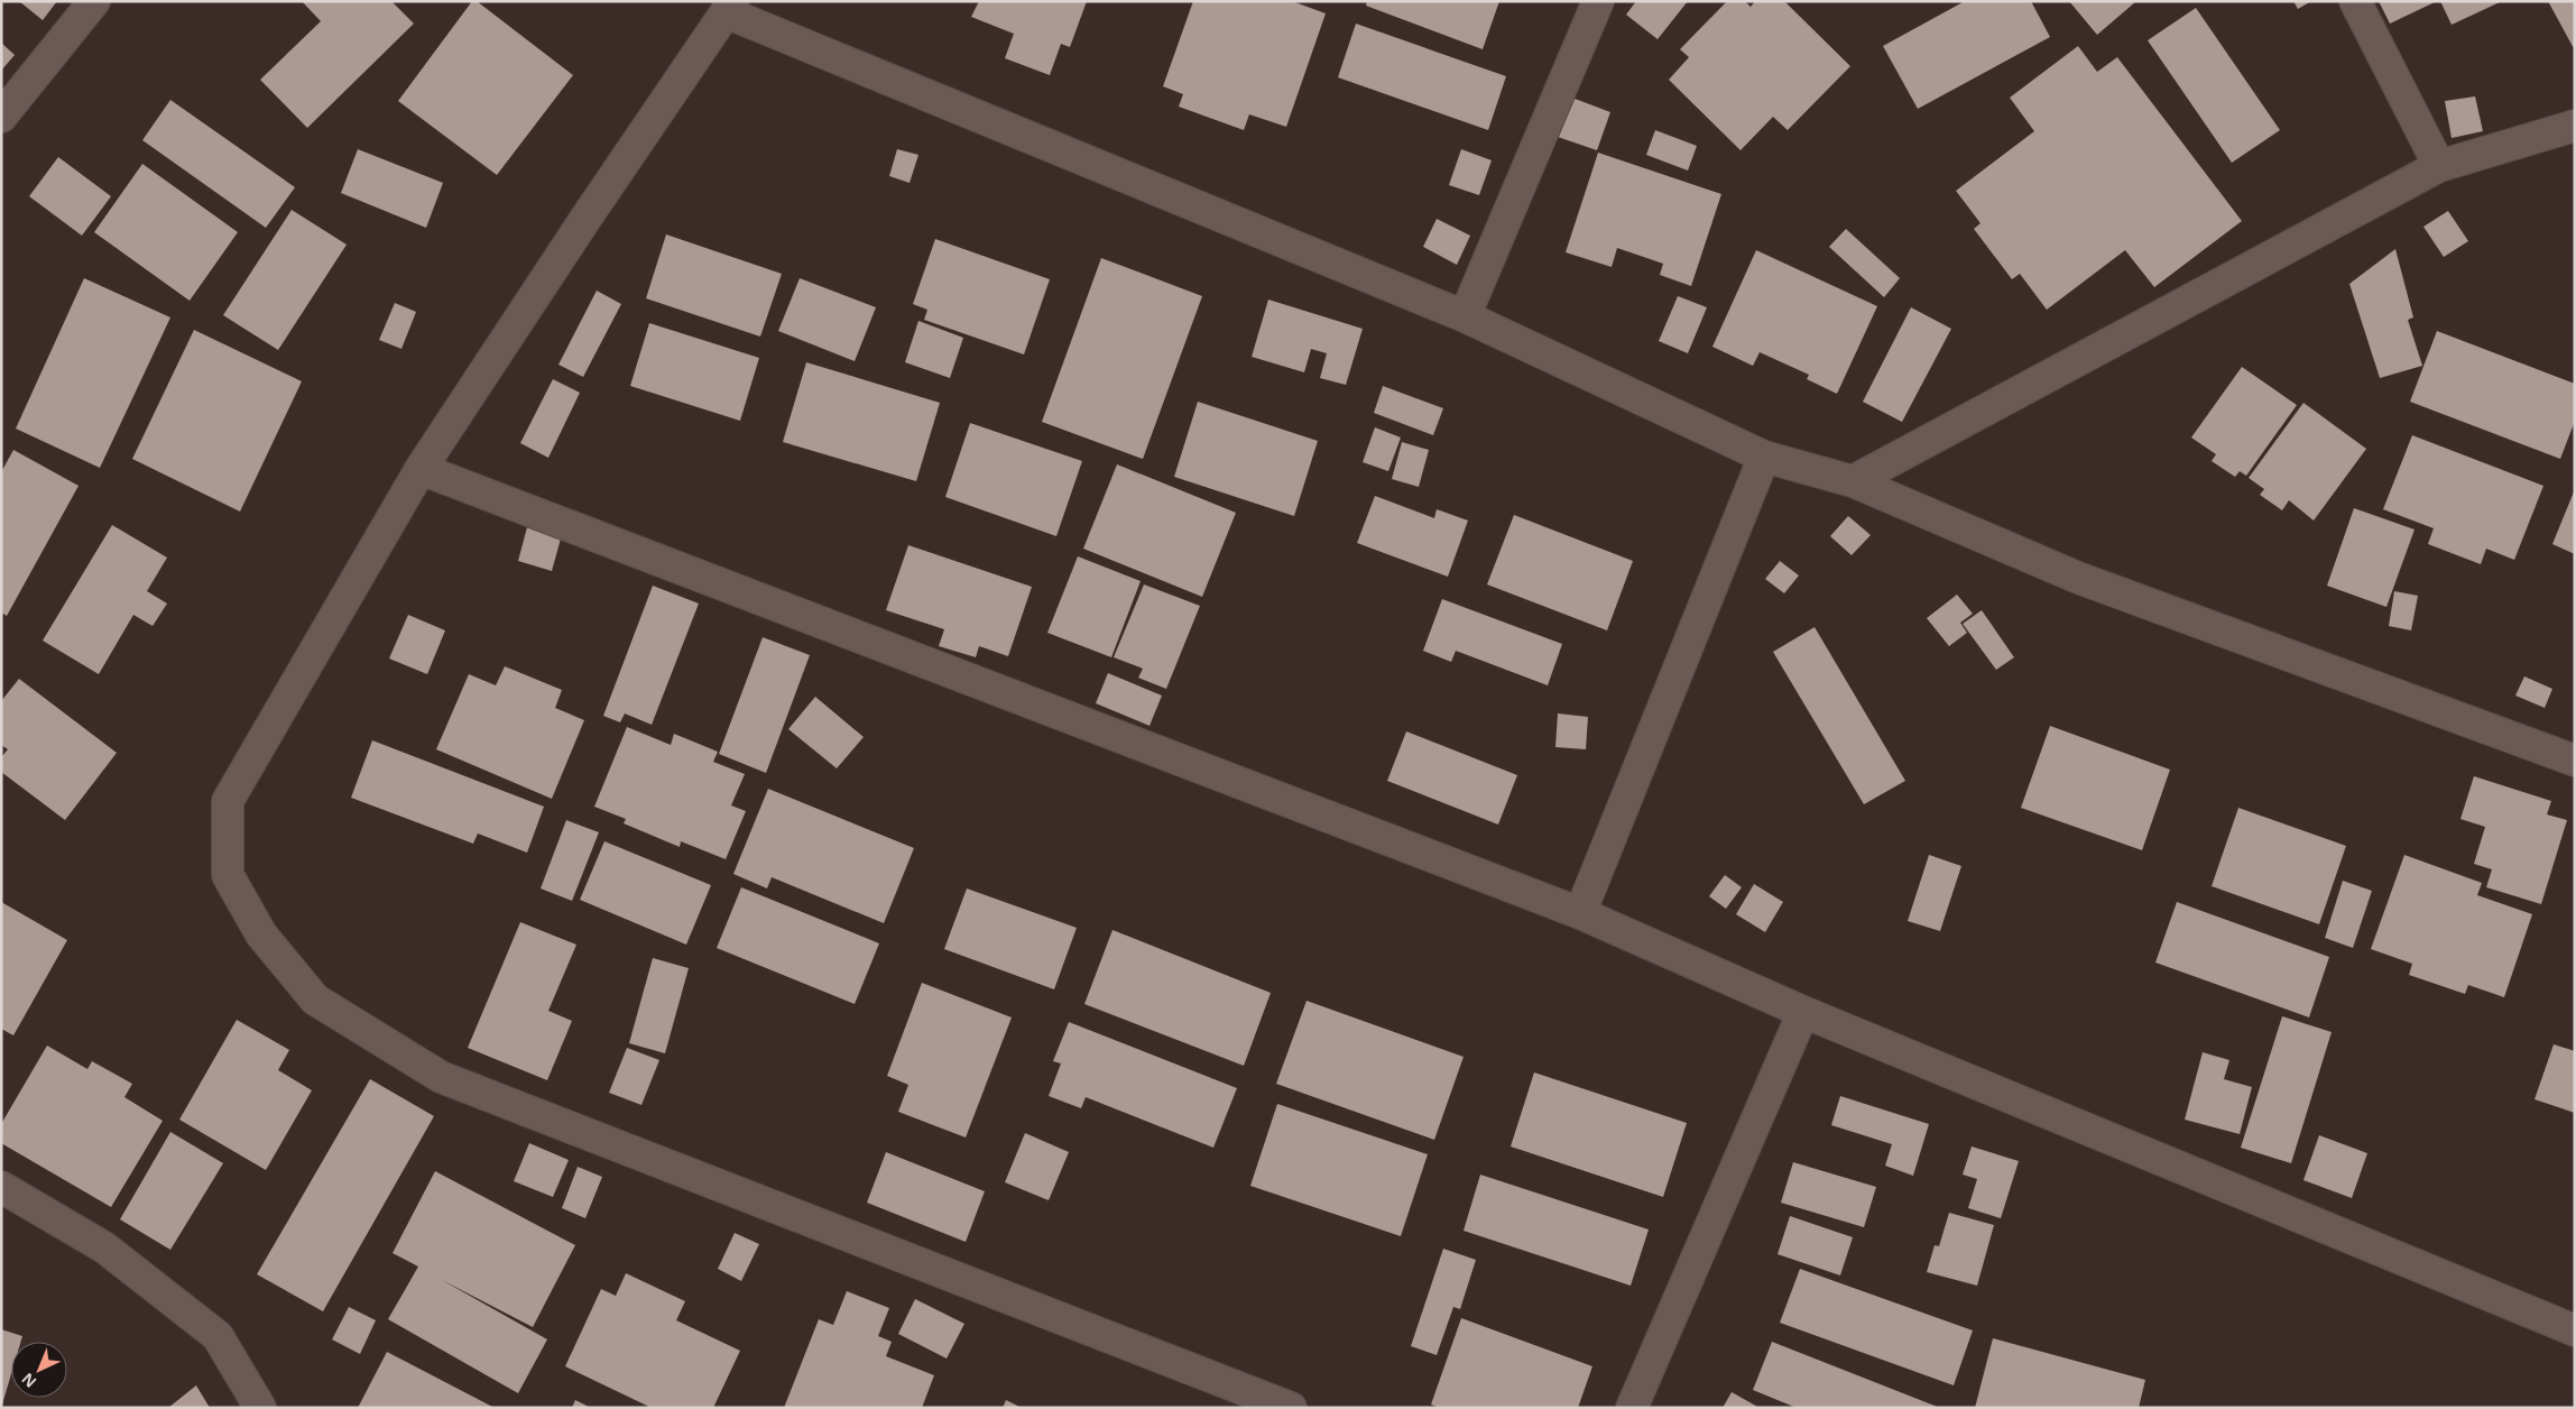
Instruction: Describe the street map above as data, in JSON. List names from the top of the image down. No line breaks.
{"north":"bottom left"}
